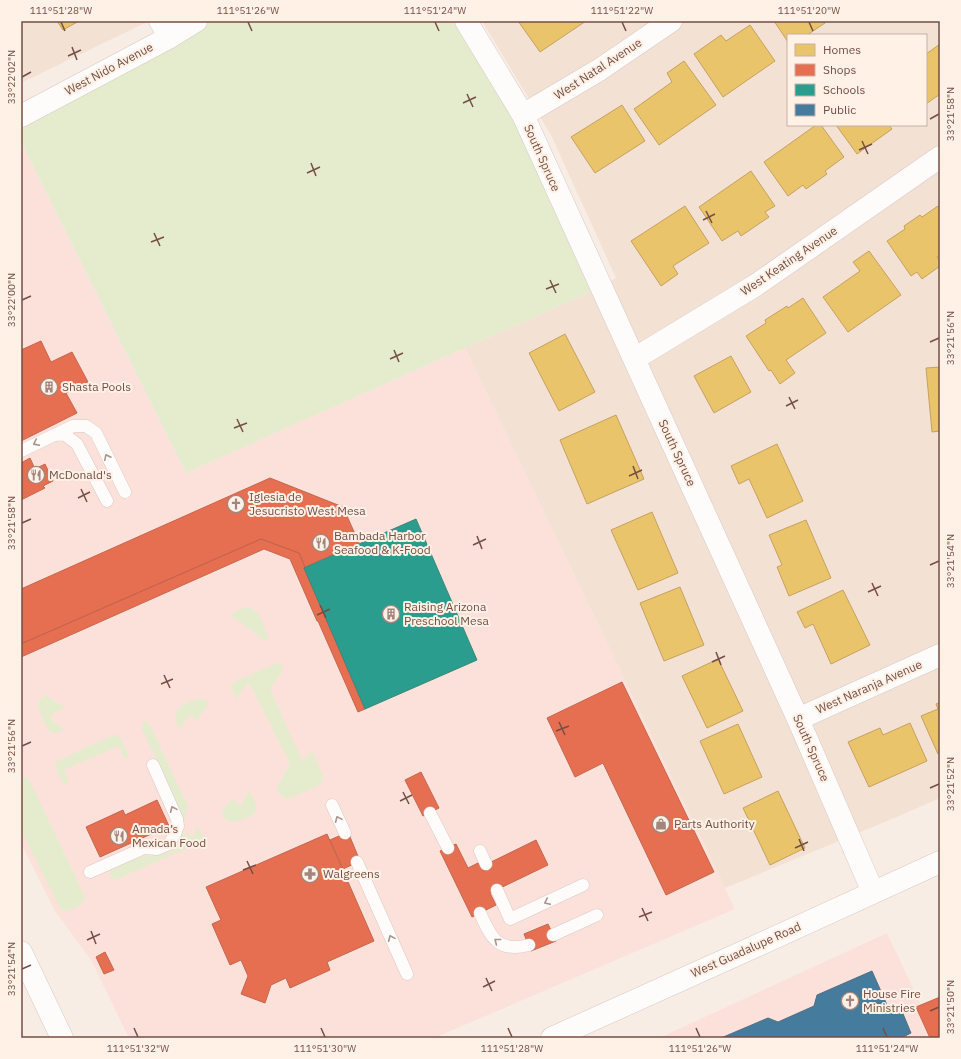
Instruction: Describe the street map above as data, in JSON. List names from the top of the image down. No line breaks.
{"streets":{"street":["West Nido Avenue","West Natal Avenue","South Spruce","West Keating Avenue","West Naranja Avenue","West Guadalupe Road"]},"crossings":[["West Natal Avenue","South Spruce"],["South Spruce","West Keating Avenue"],["South Spruce","West Naranja Avenue"],["South Spruce","West Guadalupe Road"]],"places":{"building":["Shasta Pools","Raising Arizona Preschool Mesa"],"restaurant":["McDonald's","Bambada Harbor Seafood & K-Food","Amada’s Mexican Food"],"church":["Iglesia de Jesucristo West Mesa","House Fire Ministries"],"shop":["Parts Authority"],"pharmacy":["Walgreens"]},"legend":["Homes","Shops","Schools","Public"],"coordinates":["111°51'28\"W","111°51'26\"W","111°51'24\"W","111°51'22\"W","111°51'20\"W","33°22'02\"N","33°21'58\"N","33°22'00\"N","33°21'56\"N","33°21'54\"N","33°21'52\"N","33°21'50\"N","111°51'32\"W","111°51'30\"W"]}
